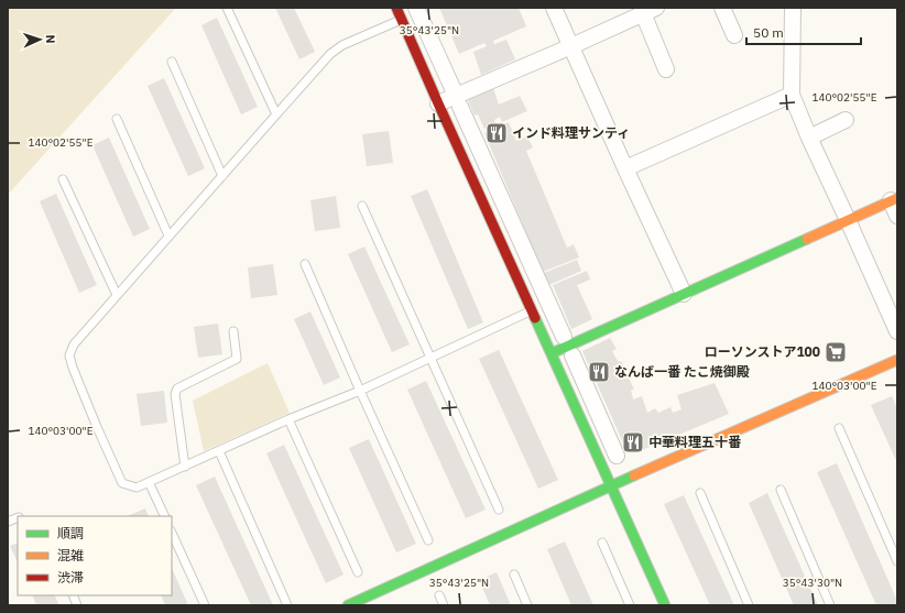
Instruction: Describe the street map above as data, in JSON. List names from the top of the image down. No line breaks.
{"places":{"restaurant":["インド料理サンティ","なんば一番 たこ焼御殿","中華料理五十番"],"supermarket":["ローソンストア100"]},"legend":["順調","混雑","渋滞"],"scale_bar":"50 m","north":"right","coordinates":["35°43'25\"N","140°02'55\"E","140°03'00\"E","35°43'30\"N"]}
